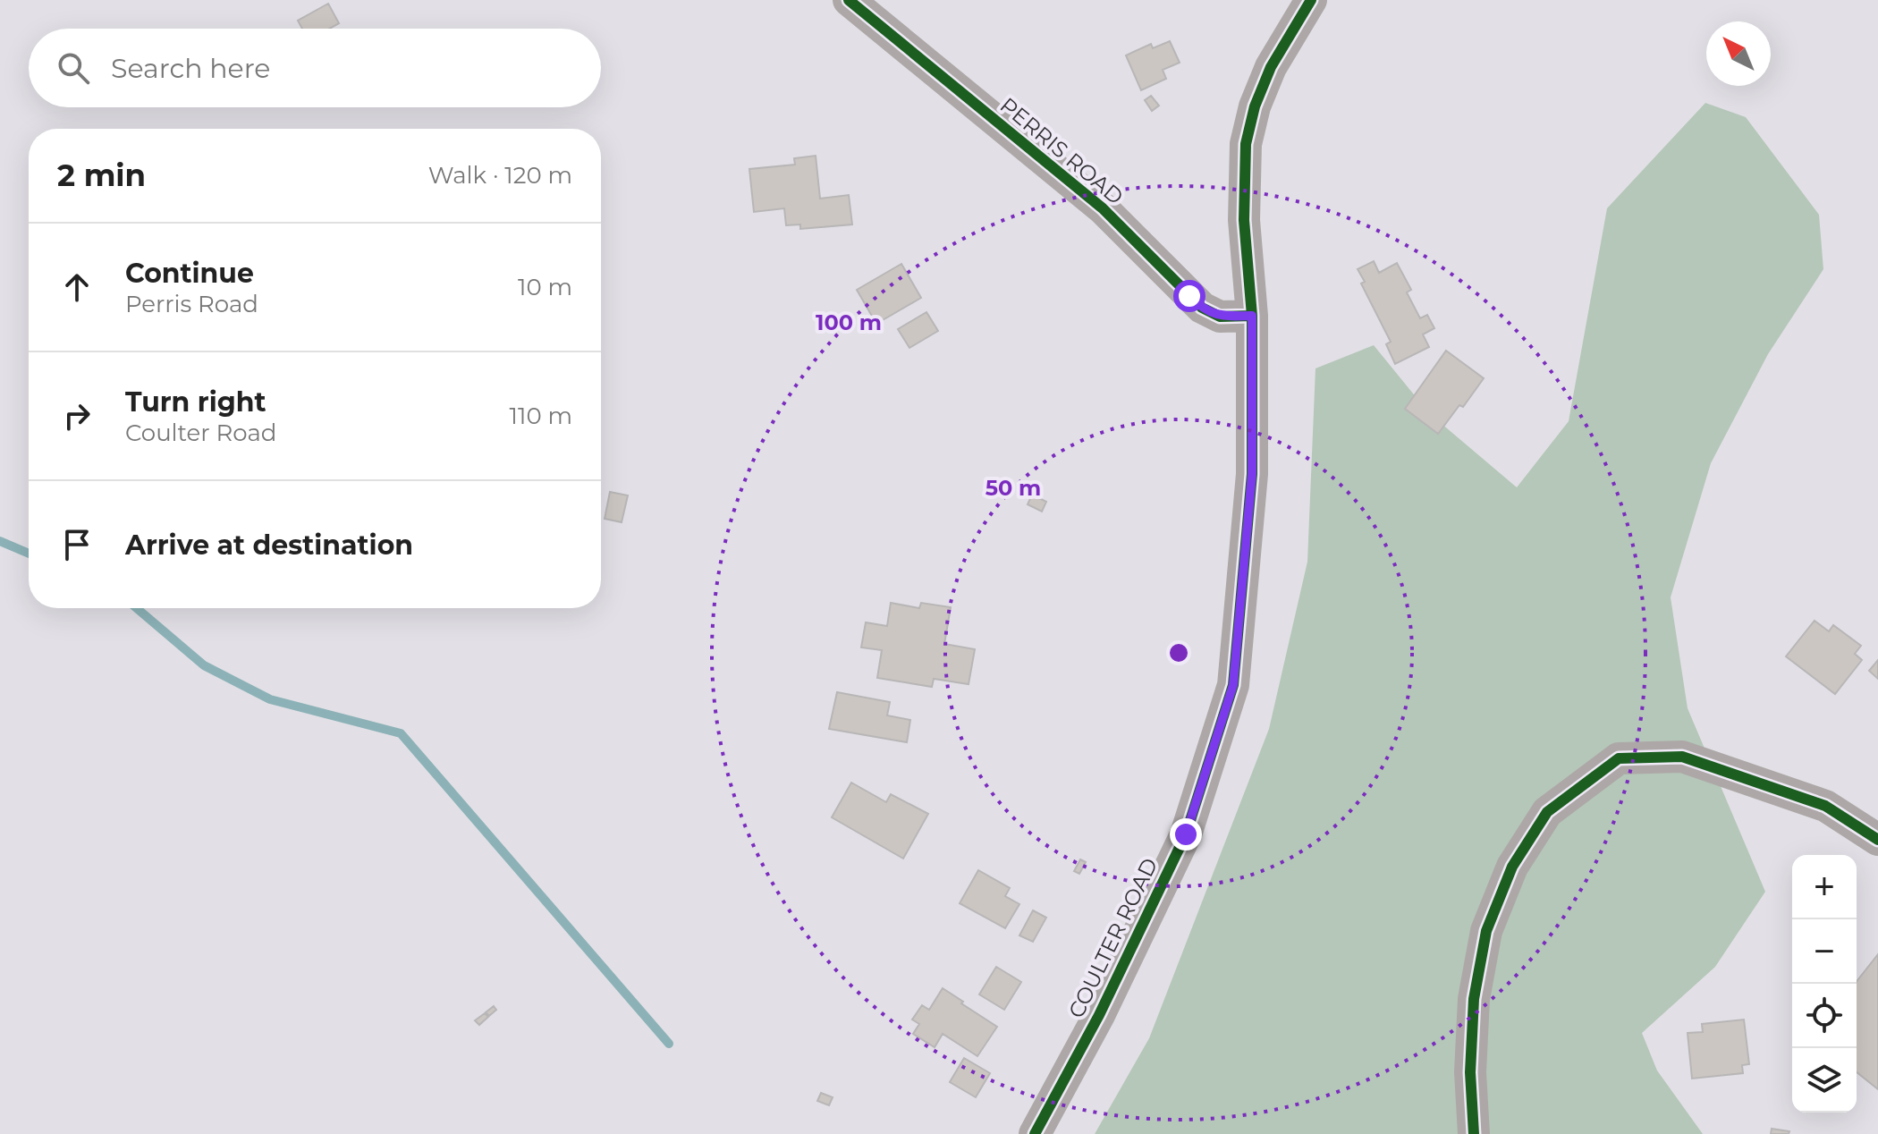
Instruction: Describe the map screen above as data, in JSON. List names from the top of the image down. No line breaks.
{"streets":{"street":["PERRIS ROAD","COULTER ROAD"]},"crossings":[["PERRIS ROAD","COULTER ROAD"]],"north":"top left","page":{"search":"Search here","heading":["2 min","Walk · 120 m"],"list":[["Continue","Perris Road","10 m"],["Turn right","Coulter Road","110 m"],"Arrive at destination"],"map_buttons":["+","−"]},"rings":["100 m","50 m"]}
